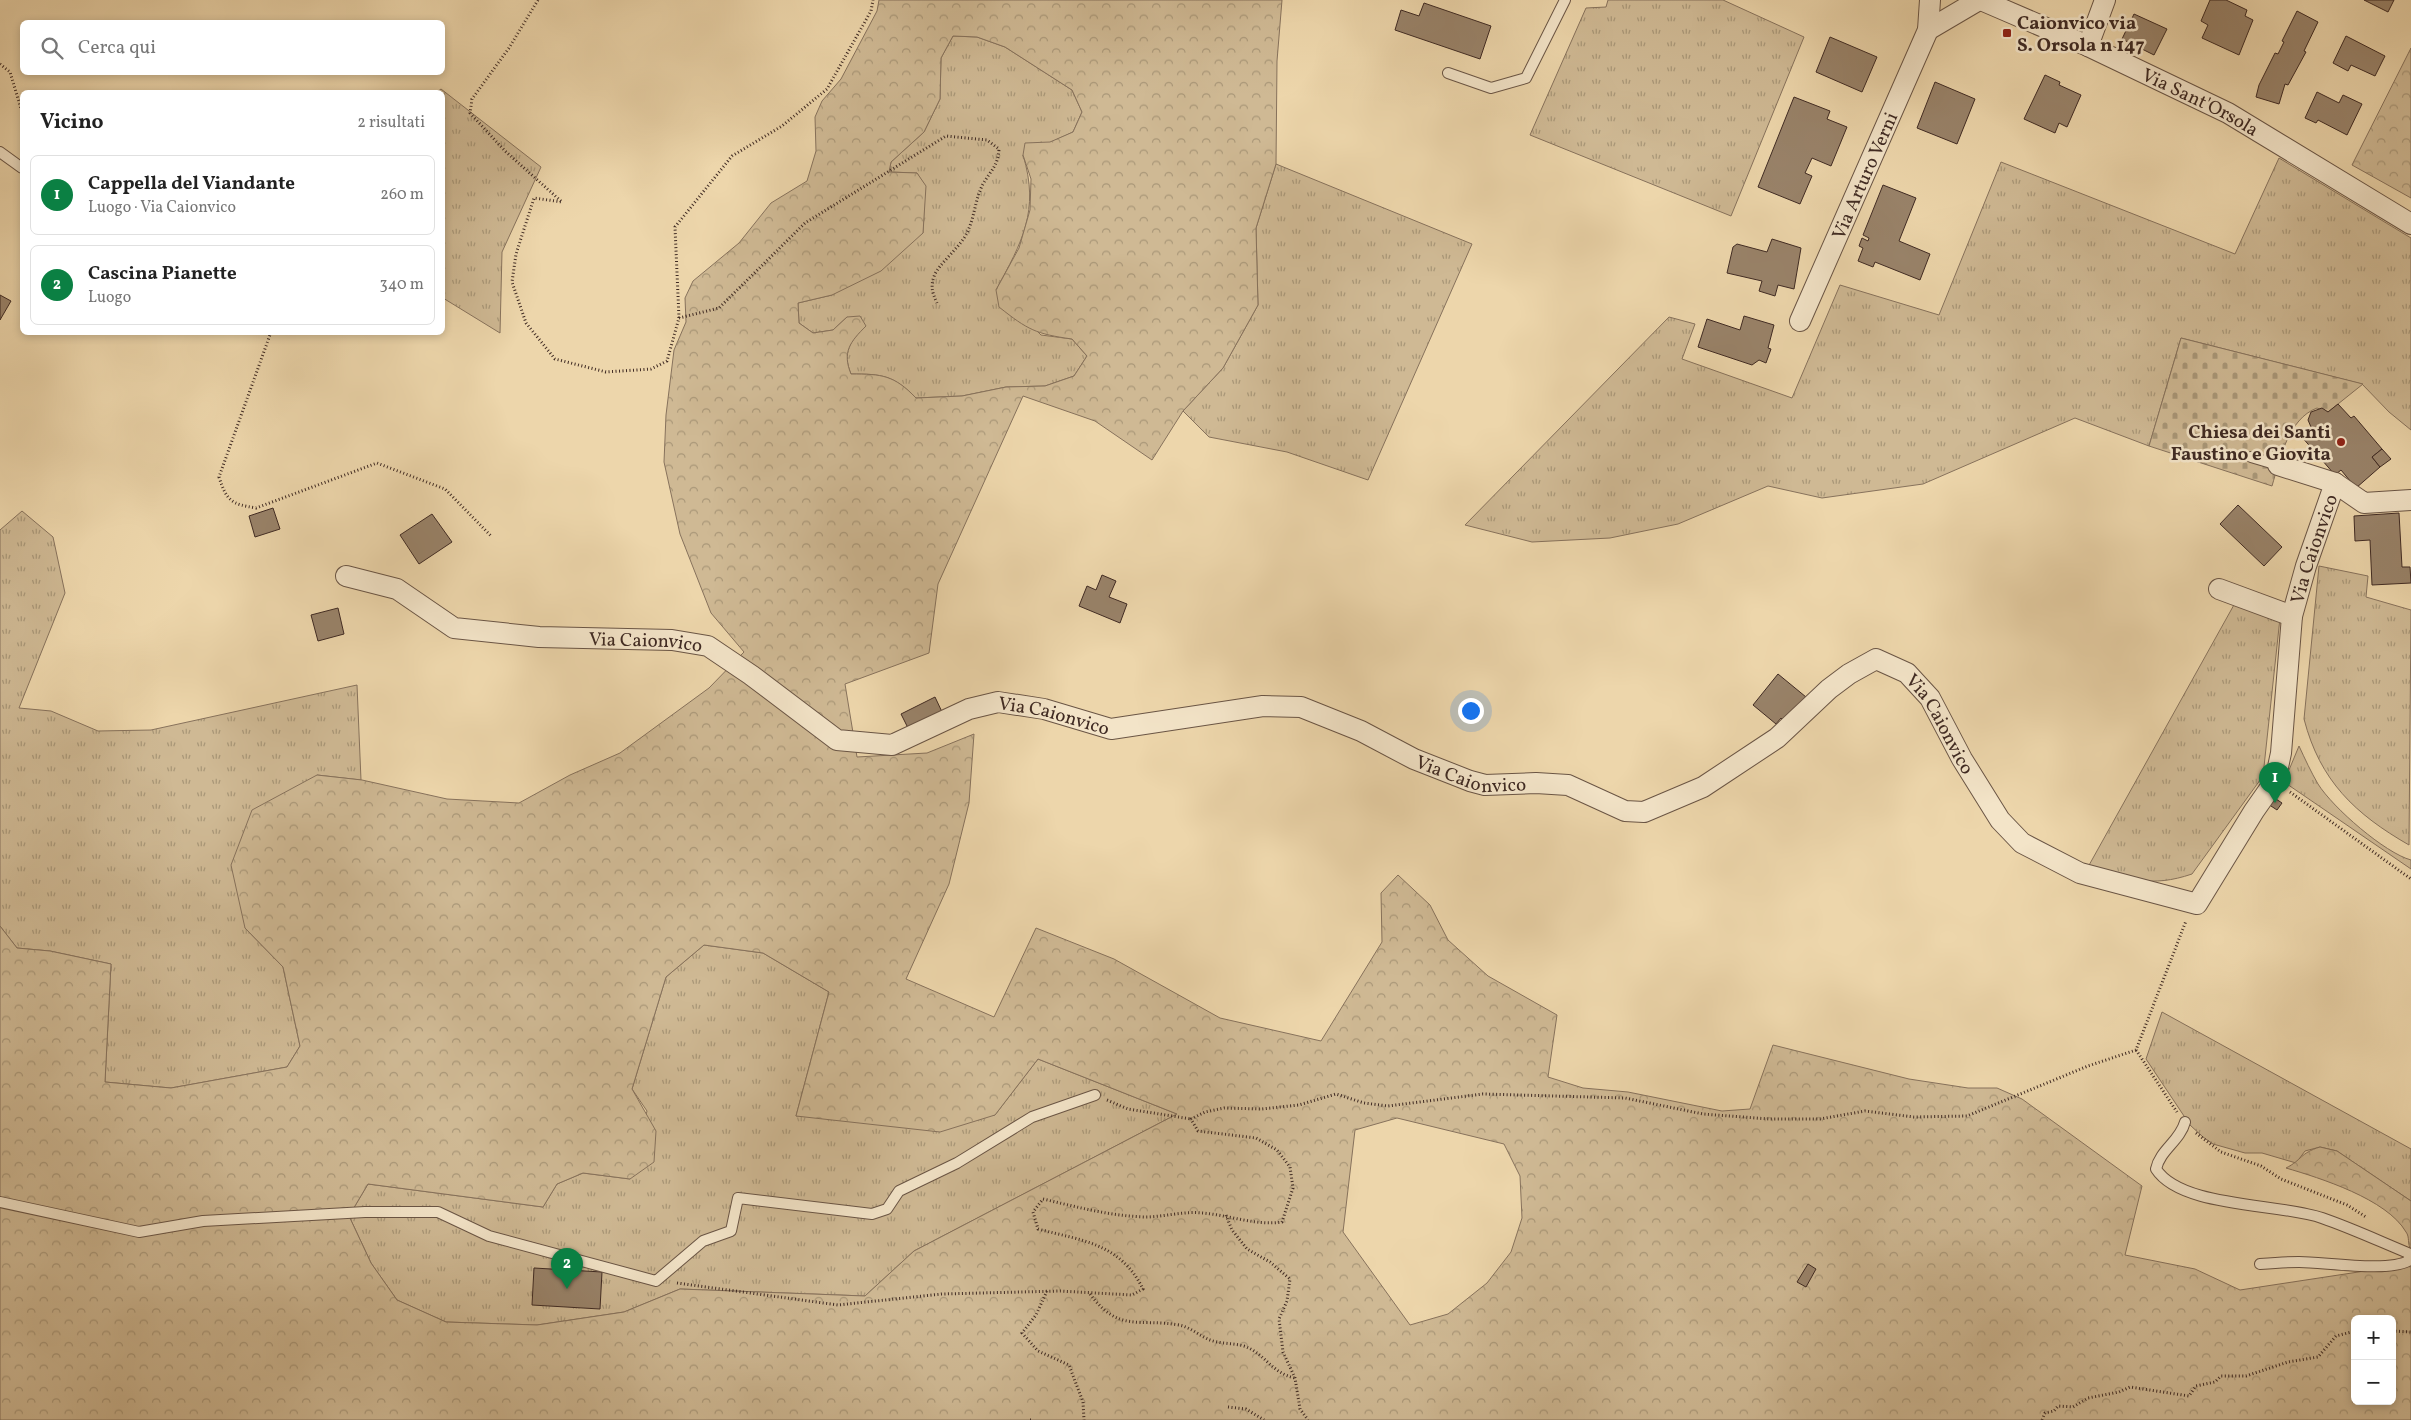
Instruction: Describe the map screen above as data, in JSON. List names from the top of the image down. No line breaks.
{"streets":{"street":["Via Sant'Orsola","Via Arturo Verni","Via Caionvico"]},"places":{"transit":["Caionvico via S. Orsola n 147"],"other":["Chiesa dei Santi Faustino e Giovita"]},"page":{"search":"Cerca qui","heading":["Vicino","2 risultati"],"list":[{"mark":"1","name":"Cappella del Viandante","note":"Luogo · Via Caionvico","value":"260 m"},{"mark":"2","name":"Cascina Pianette","note":"Luogo","value":"340 m"}],"pins":["1","2"],"map_buttons":["+","−"]}}
